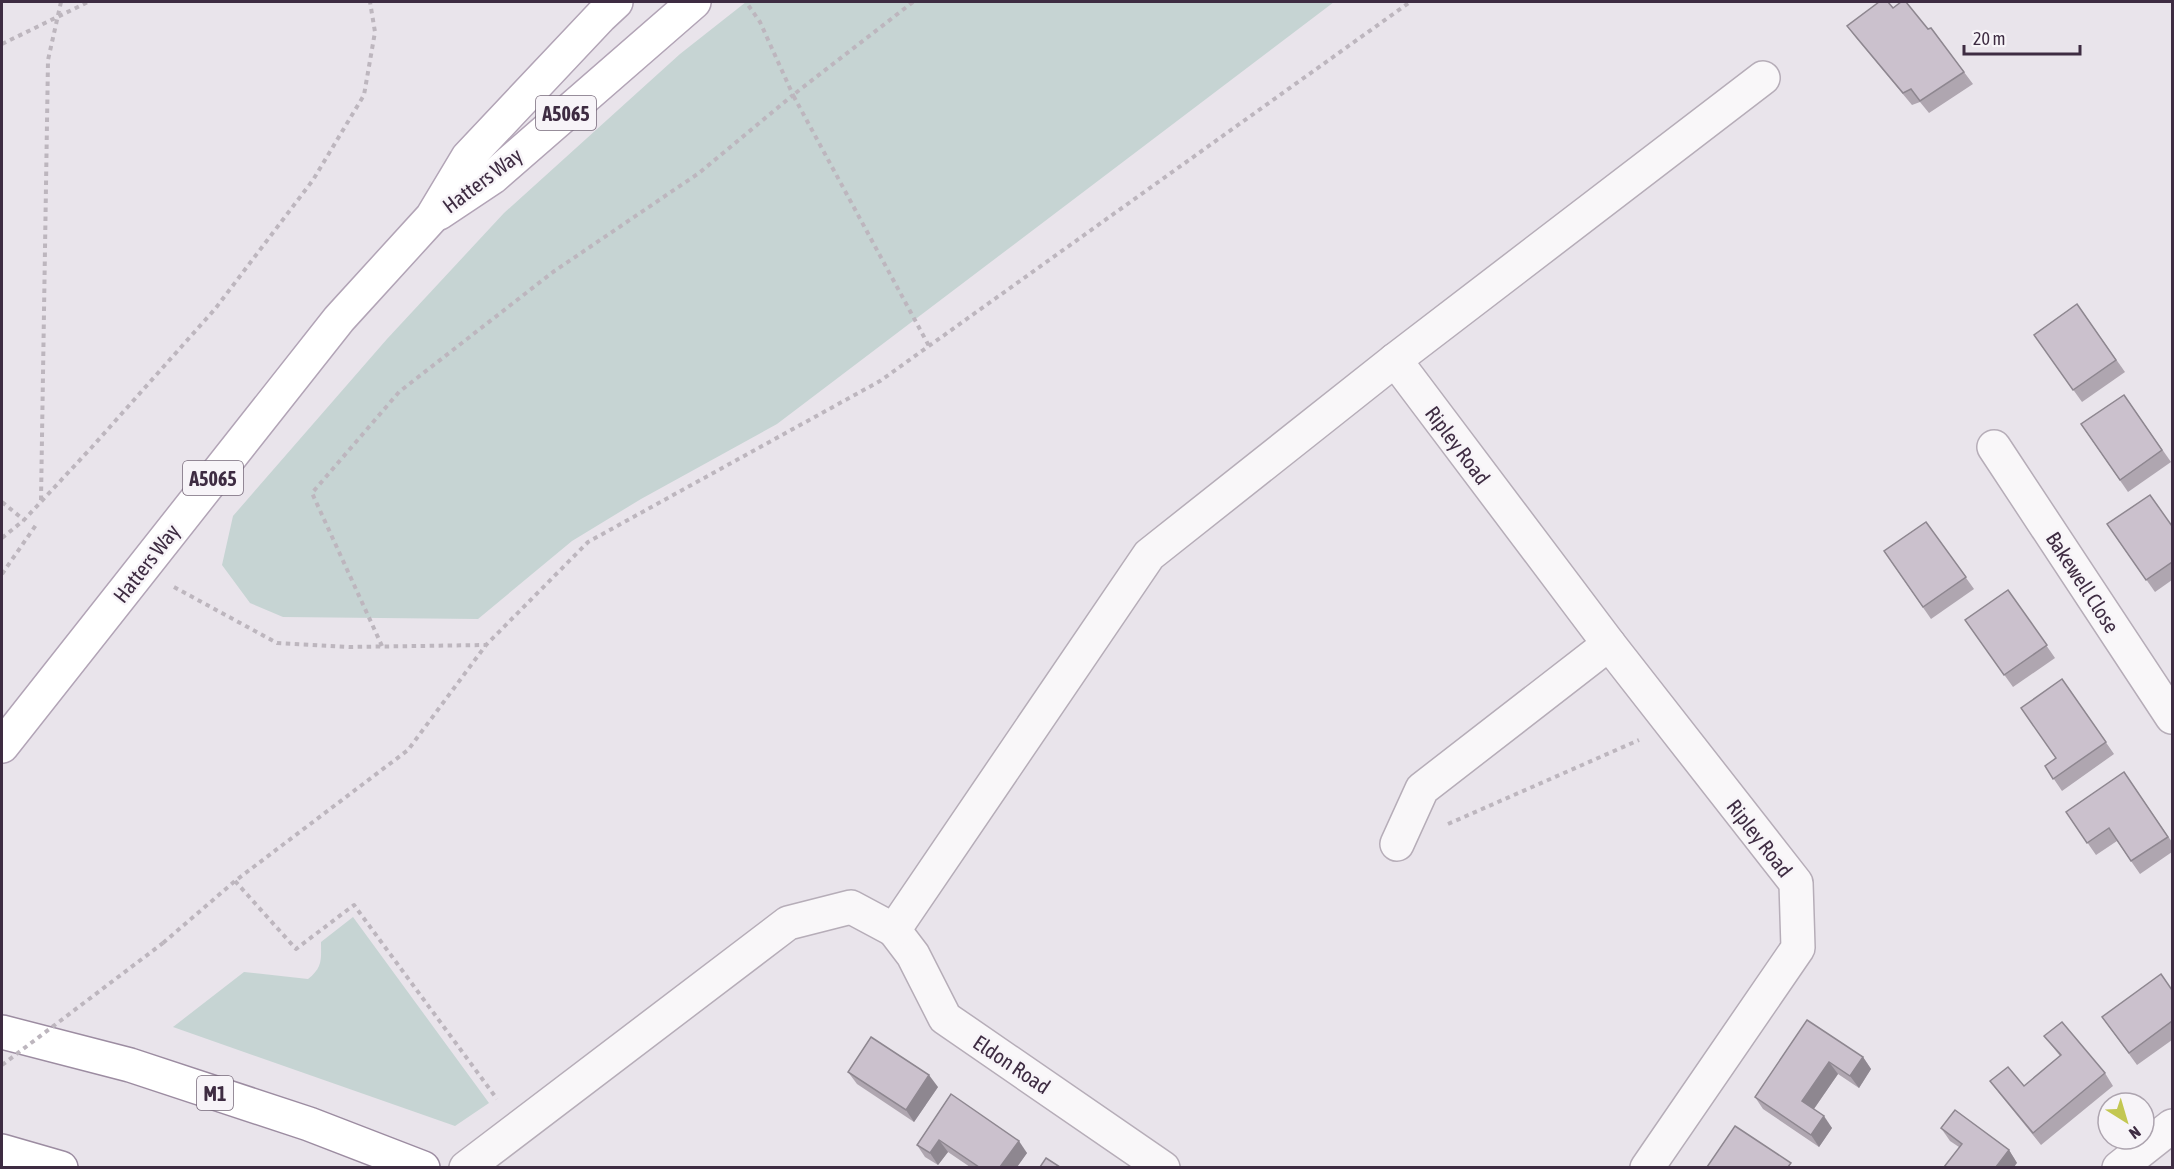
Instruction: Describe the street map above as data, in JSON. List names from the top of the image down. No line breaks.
{"streets":{"main road":["A5065","Hatters Way","M1"],"street":["Ripley Road","Bakewell Close","Eldon Road"]},"scale_bar":"20 m","north":"bottom right"}
